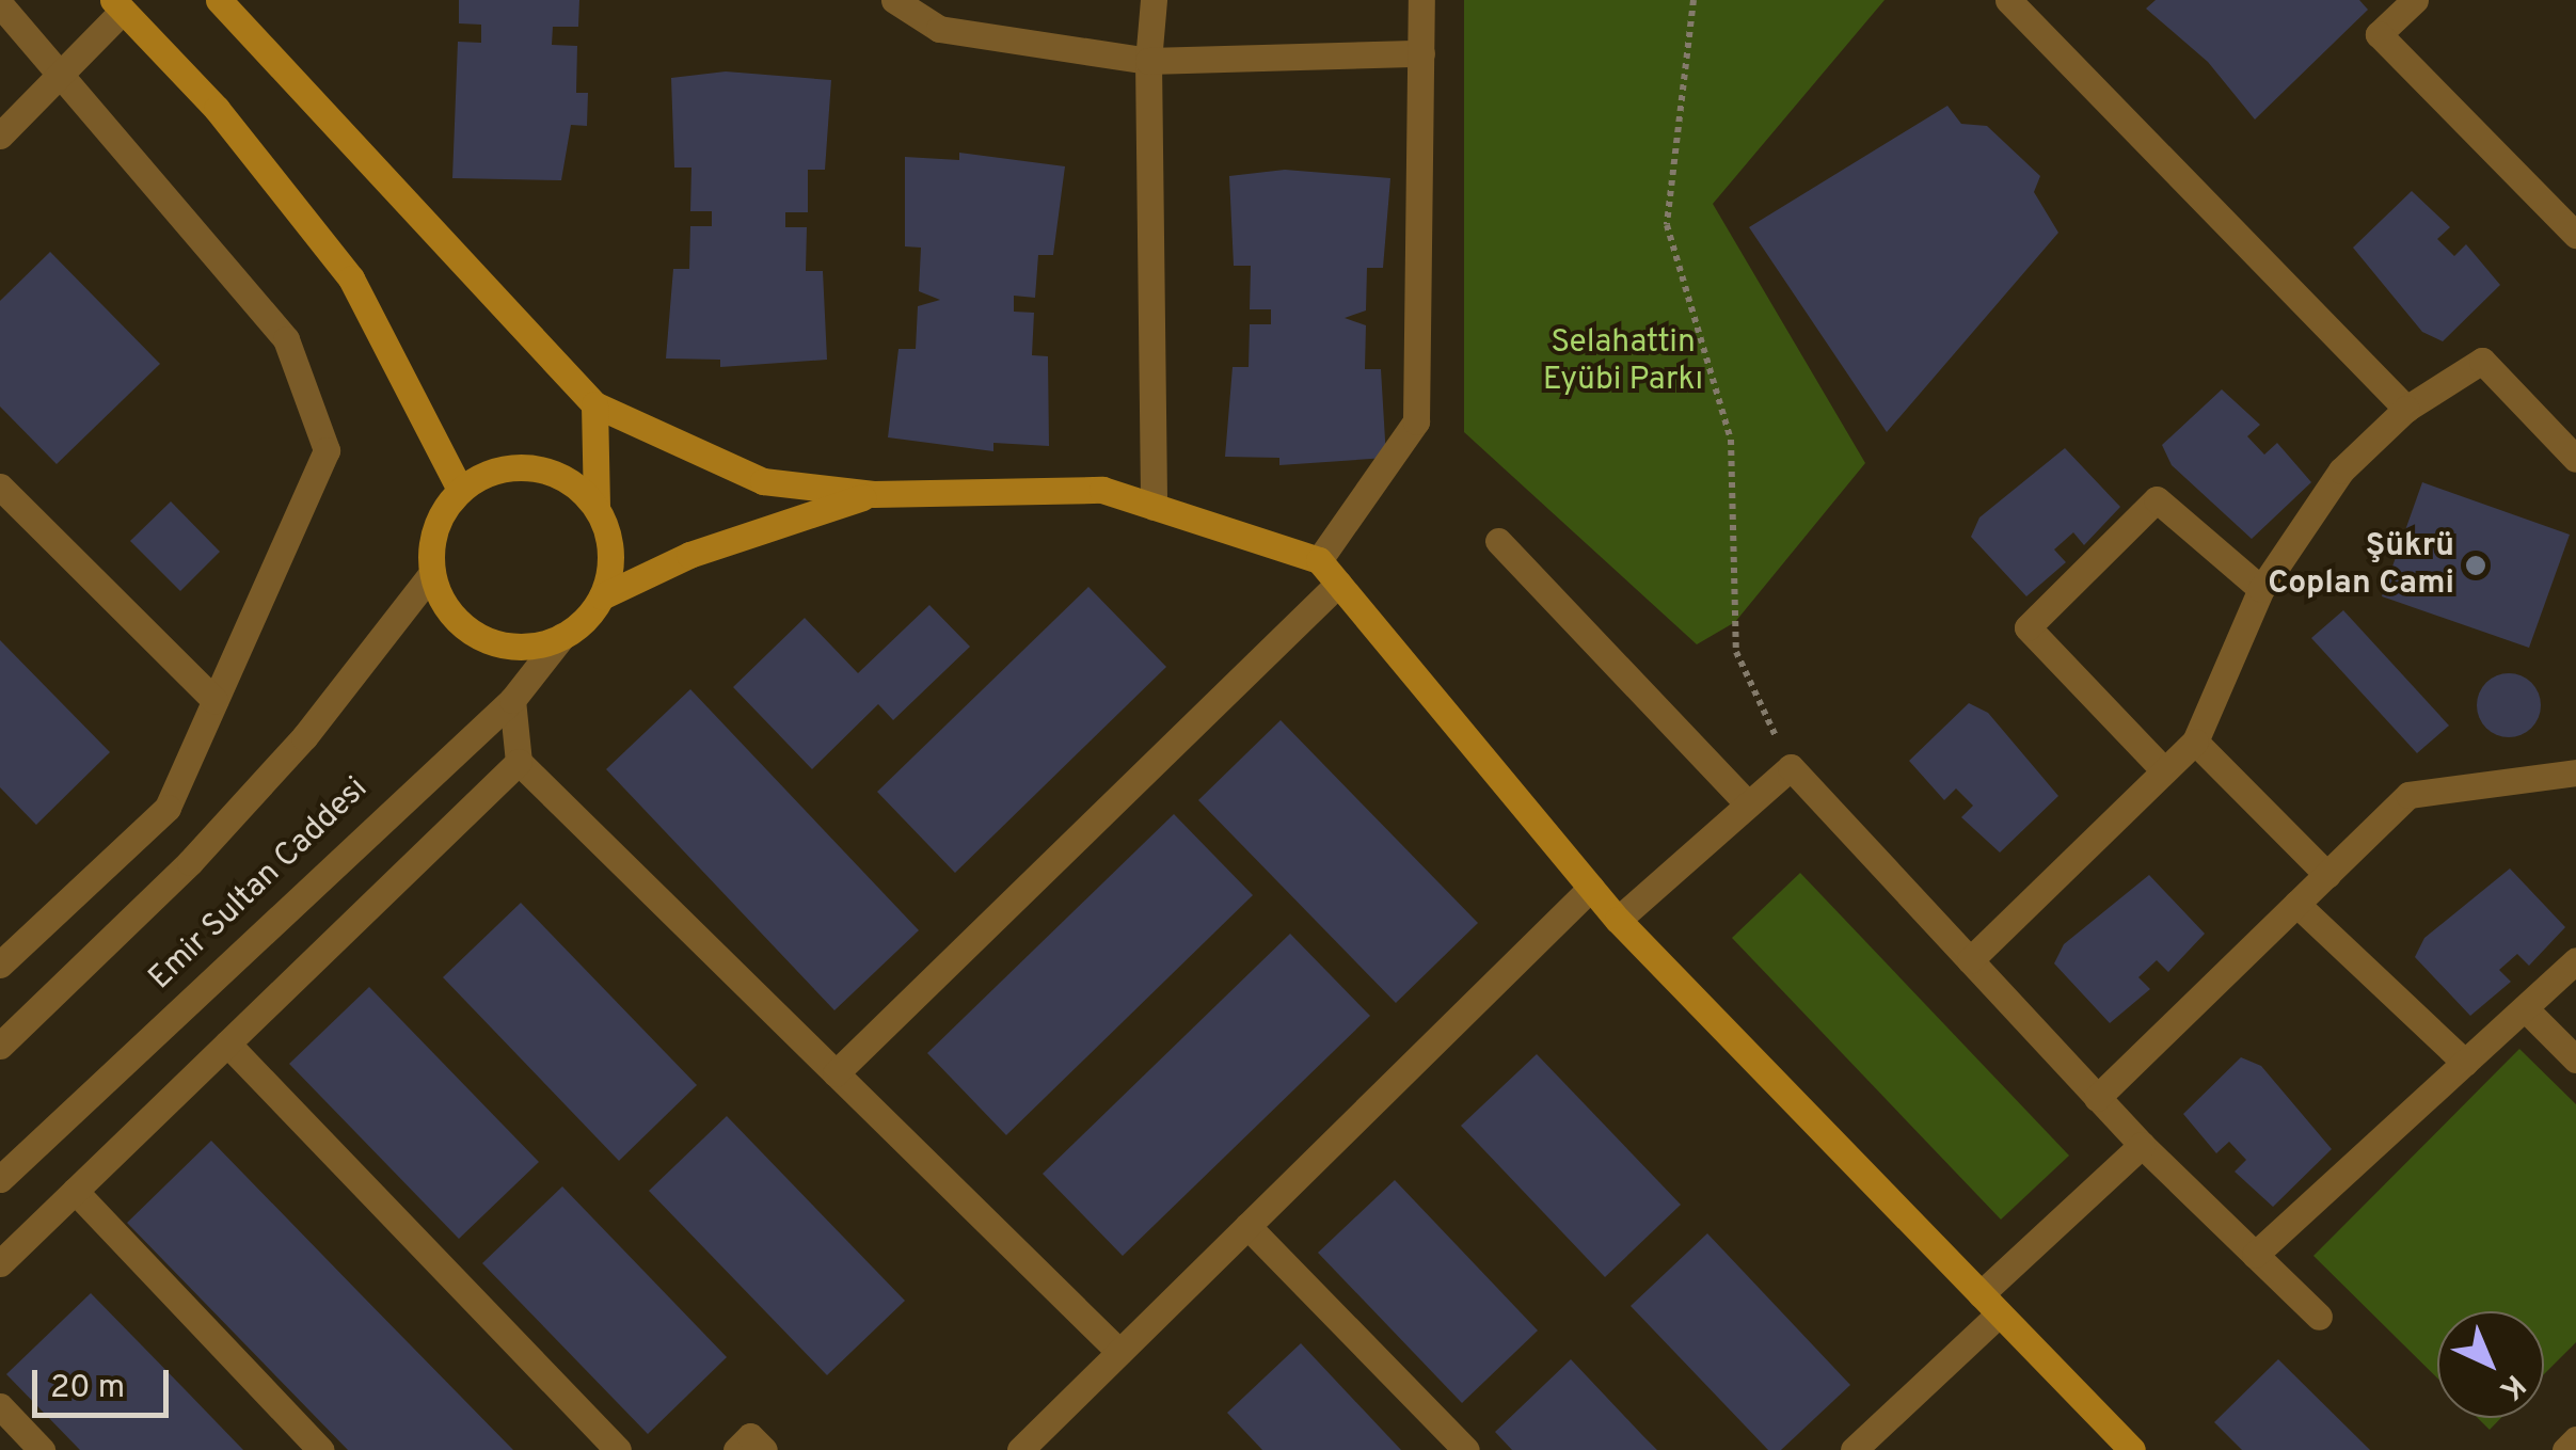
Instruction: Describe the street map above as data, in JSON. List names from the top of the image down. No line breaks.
{"streets":{"street":["Emir Sultan Caddesi"]},"parks":["Selahattin Eyübi Parkı"],"places":["Şükrü Coplan Cami"],"scale_bar":"20 m","north":"bottom right"}
